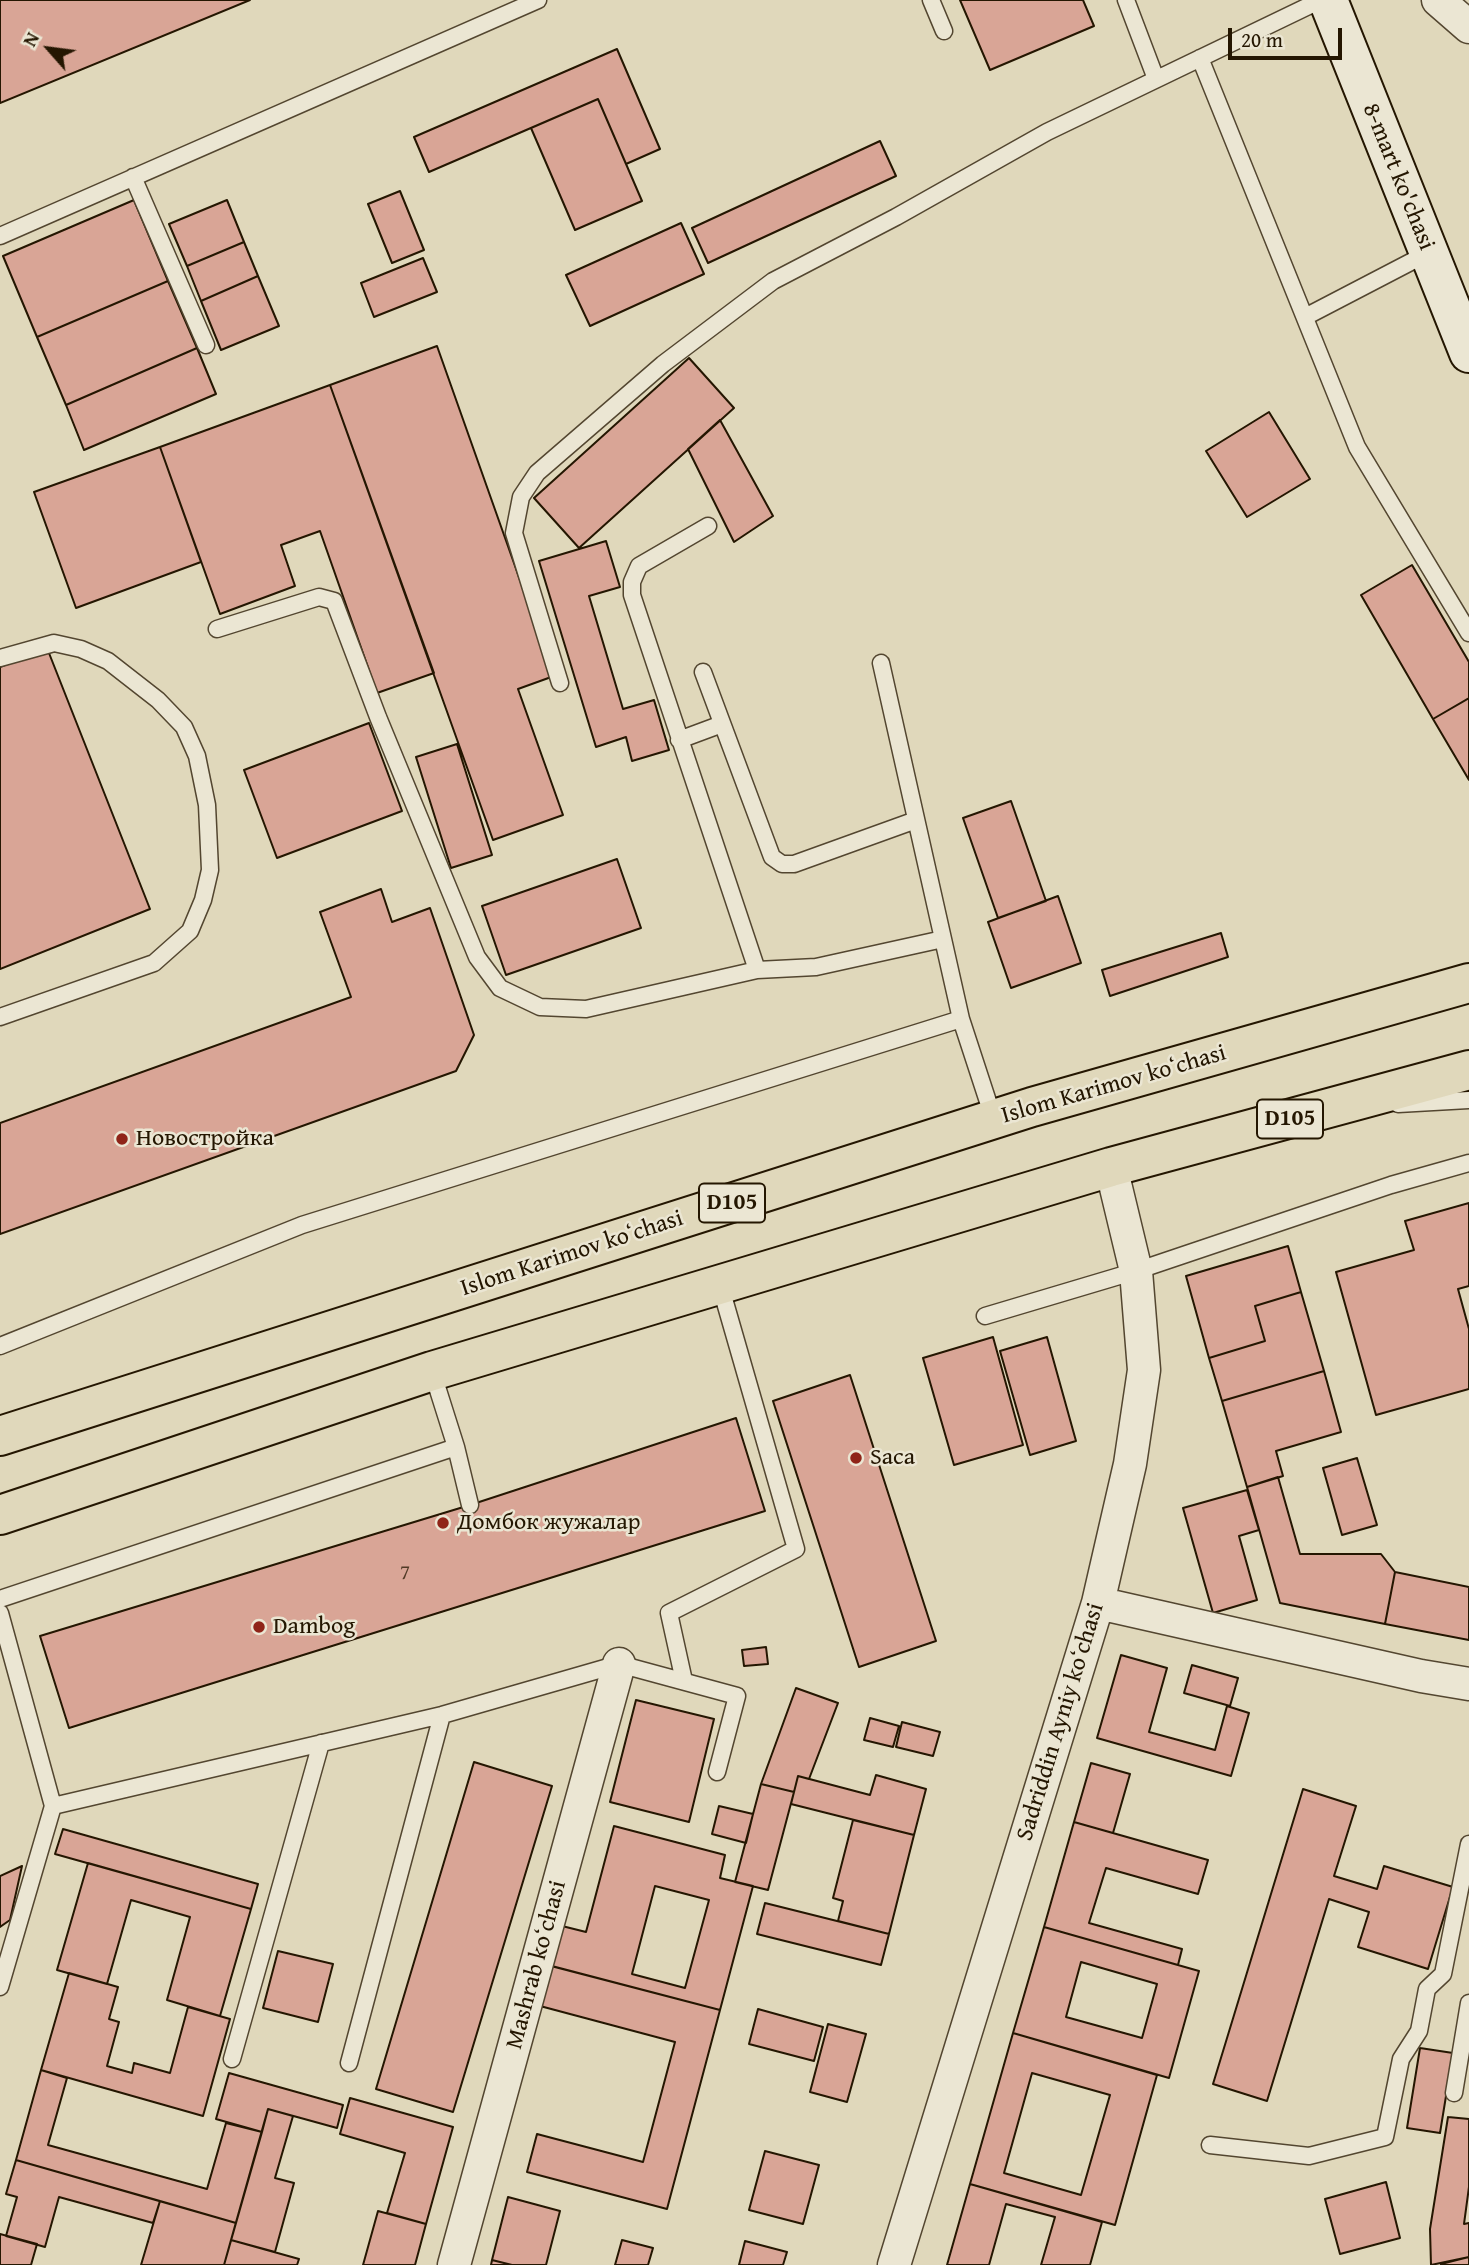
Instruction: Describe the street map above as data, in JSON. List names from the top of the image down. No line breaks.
{"streets":{"main road":["Islom Karimov koʻchasi","D105"],"street":["8-mart ko'chasi","Sadriddin Ayniy koʻchasi","Mashrab koʻchasi"]},"crossings":[["D105","Sadriddin Ayniy koʻchasi"]],"places":["Новостройка","Saca","Домбок жужалар","Dambog"],"house_numbers":["7"],"scale_bar":"20 m","north":"top left"}
